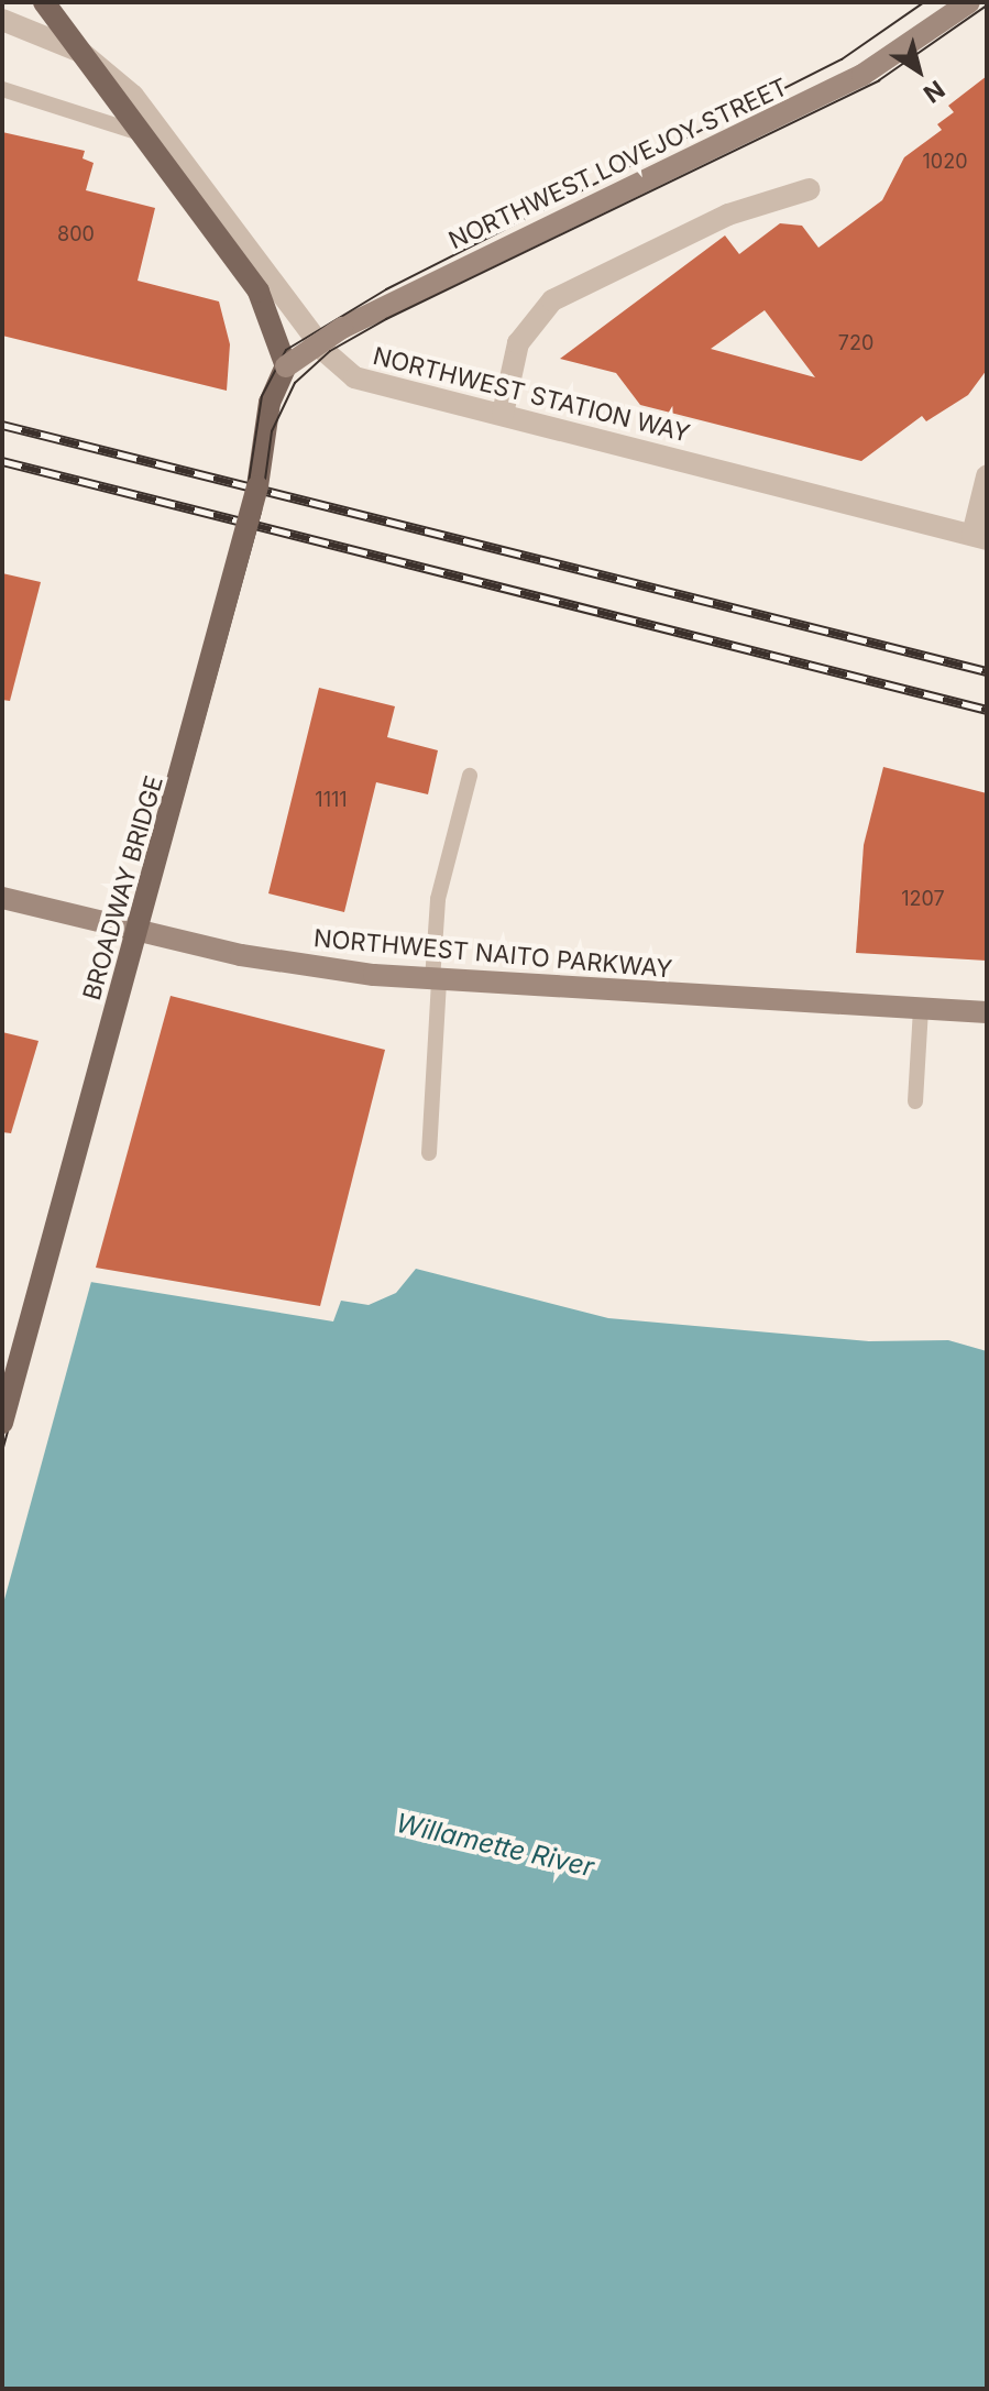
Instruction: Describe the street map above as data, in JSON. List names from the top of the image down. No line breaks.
{"streets":{"main road":["NORTHWEST LOVEJOY STREET","BROADWAY BRIDGE","NORTHWEST NAITO PARKWAY"],"street":["NORTHWEST STATION WAY"]},"crossings":[["NORTHWEST LOVEJOY STREET","BROADWAY BRIDGE"]],"water":["Willamette River"],"house_numbers":["1020","800","720","1111","1207"],"north":"bottom right"}
